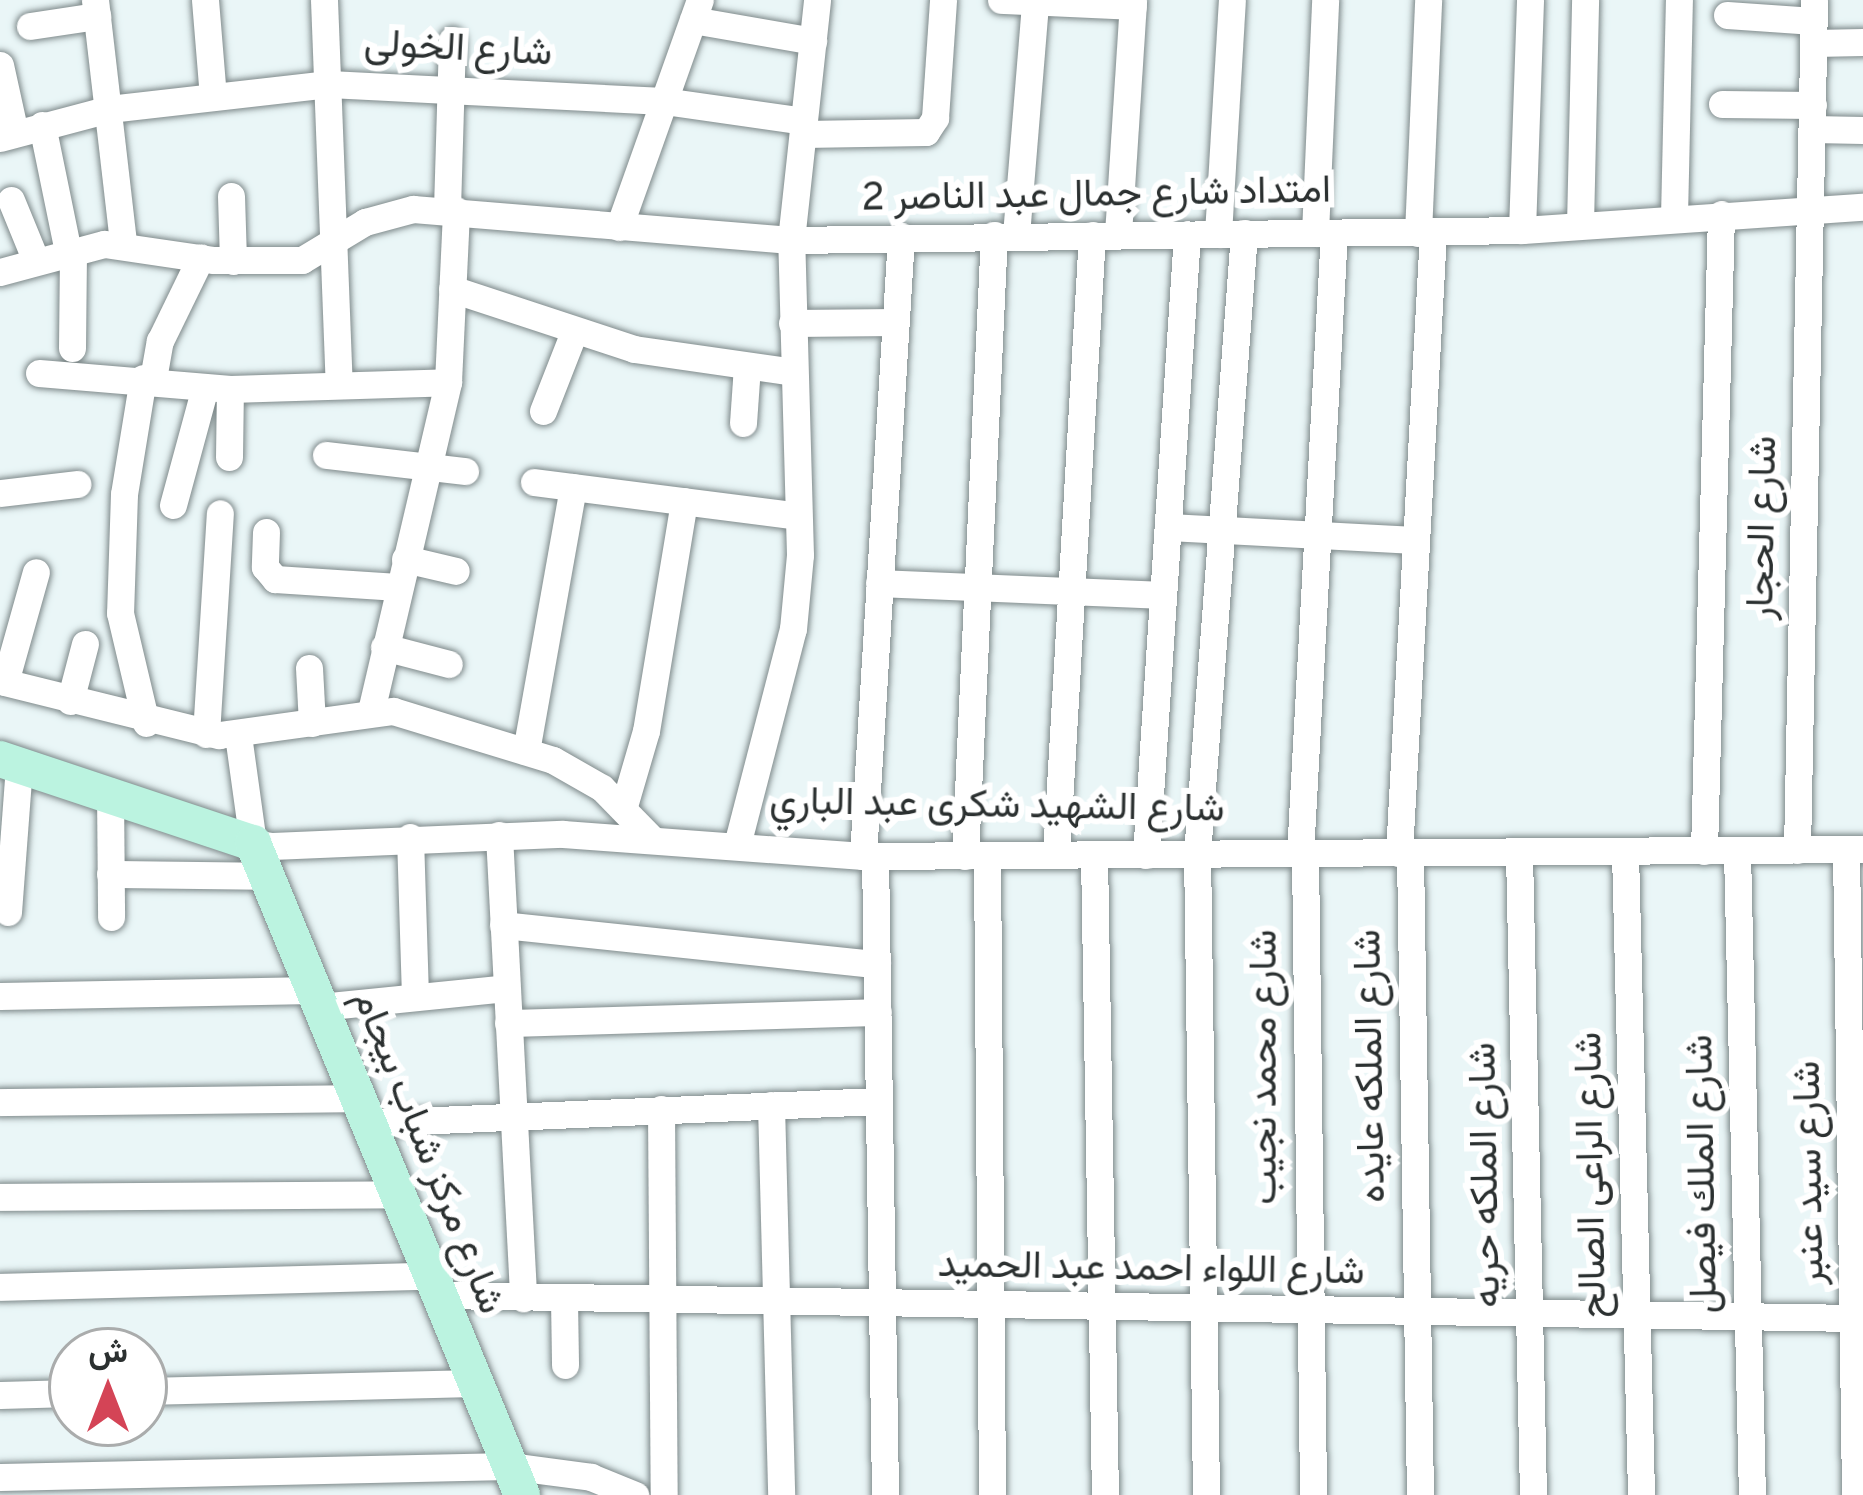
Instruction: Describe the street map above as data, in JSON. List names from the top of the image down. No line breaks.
{"streets":{"main road":["شارع الشهيد شكرى عبد الباري","شارع مركز شباب بيجام"],"street":["شارع الخولى","امتداد شارع جمال عبد الناصر 2","شارع الحجار","شارع الملكه عايده","شارع محمد نجيب","شارع سيد عنبر","شارع الملك فيصل","شارع الملكه حريه","شارع الراعى الصالح","شارع اللواء احمد عبد الحميد"]},"crossings":[["امتداد شارع جمال عبد الناصر 2","شارع الحجار"],["امتداد شارع جمال عبد الناصر 2","شارع الملكه عايده"],["امتداد شارع جمال عبد الناصر 2","شارع محمد نجيب"],["شارع الحجار","شارع الشهيد شكرى عبد الباري"],["شارع الشهيد شكرى عبد الباري","شارع الملكه عايده"],["شارع الشهيد شكرى عبد الباري","شارع محمد نجيب"],["شارع الشهيد شكرى عبد الباري","شارع مركز شباب بيجام"],["شارع الشهيد شكرى عبد الباري","شارع سيد عنبر"],["شارع الشهيد شكرى عبد الباري","شارع الملك فيصل"],["شارع الشهيد شكرى عبد الباري","شارع الملكه حريه"],["شارع الشهيد شكرى عبد الباري","شارع الراعى الصالح"],["شارع الملكه عايده","شارع اللواء احمد عبد الحميد"],["شارع محمد نجيب","شارع اللواء احمد عبد الحميد"],["شارع مركز شباب بيجام","شارع اللواء احمد عبد الحميد"],["شارع سيد عنبر","شارع اللواء احمد عبد الحميد"],["شارع الملك فيصل","شارع اللواء احمد عبد الحميد"],["شارع الملكه حريه","شارع اللواء احمد عبد الحميد"],["شارع الراعى الصالح","شارع اللواء احمد عبد الحميد"]],"north":"top"}
